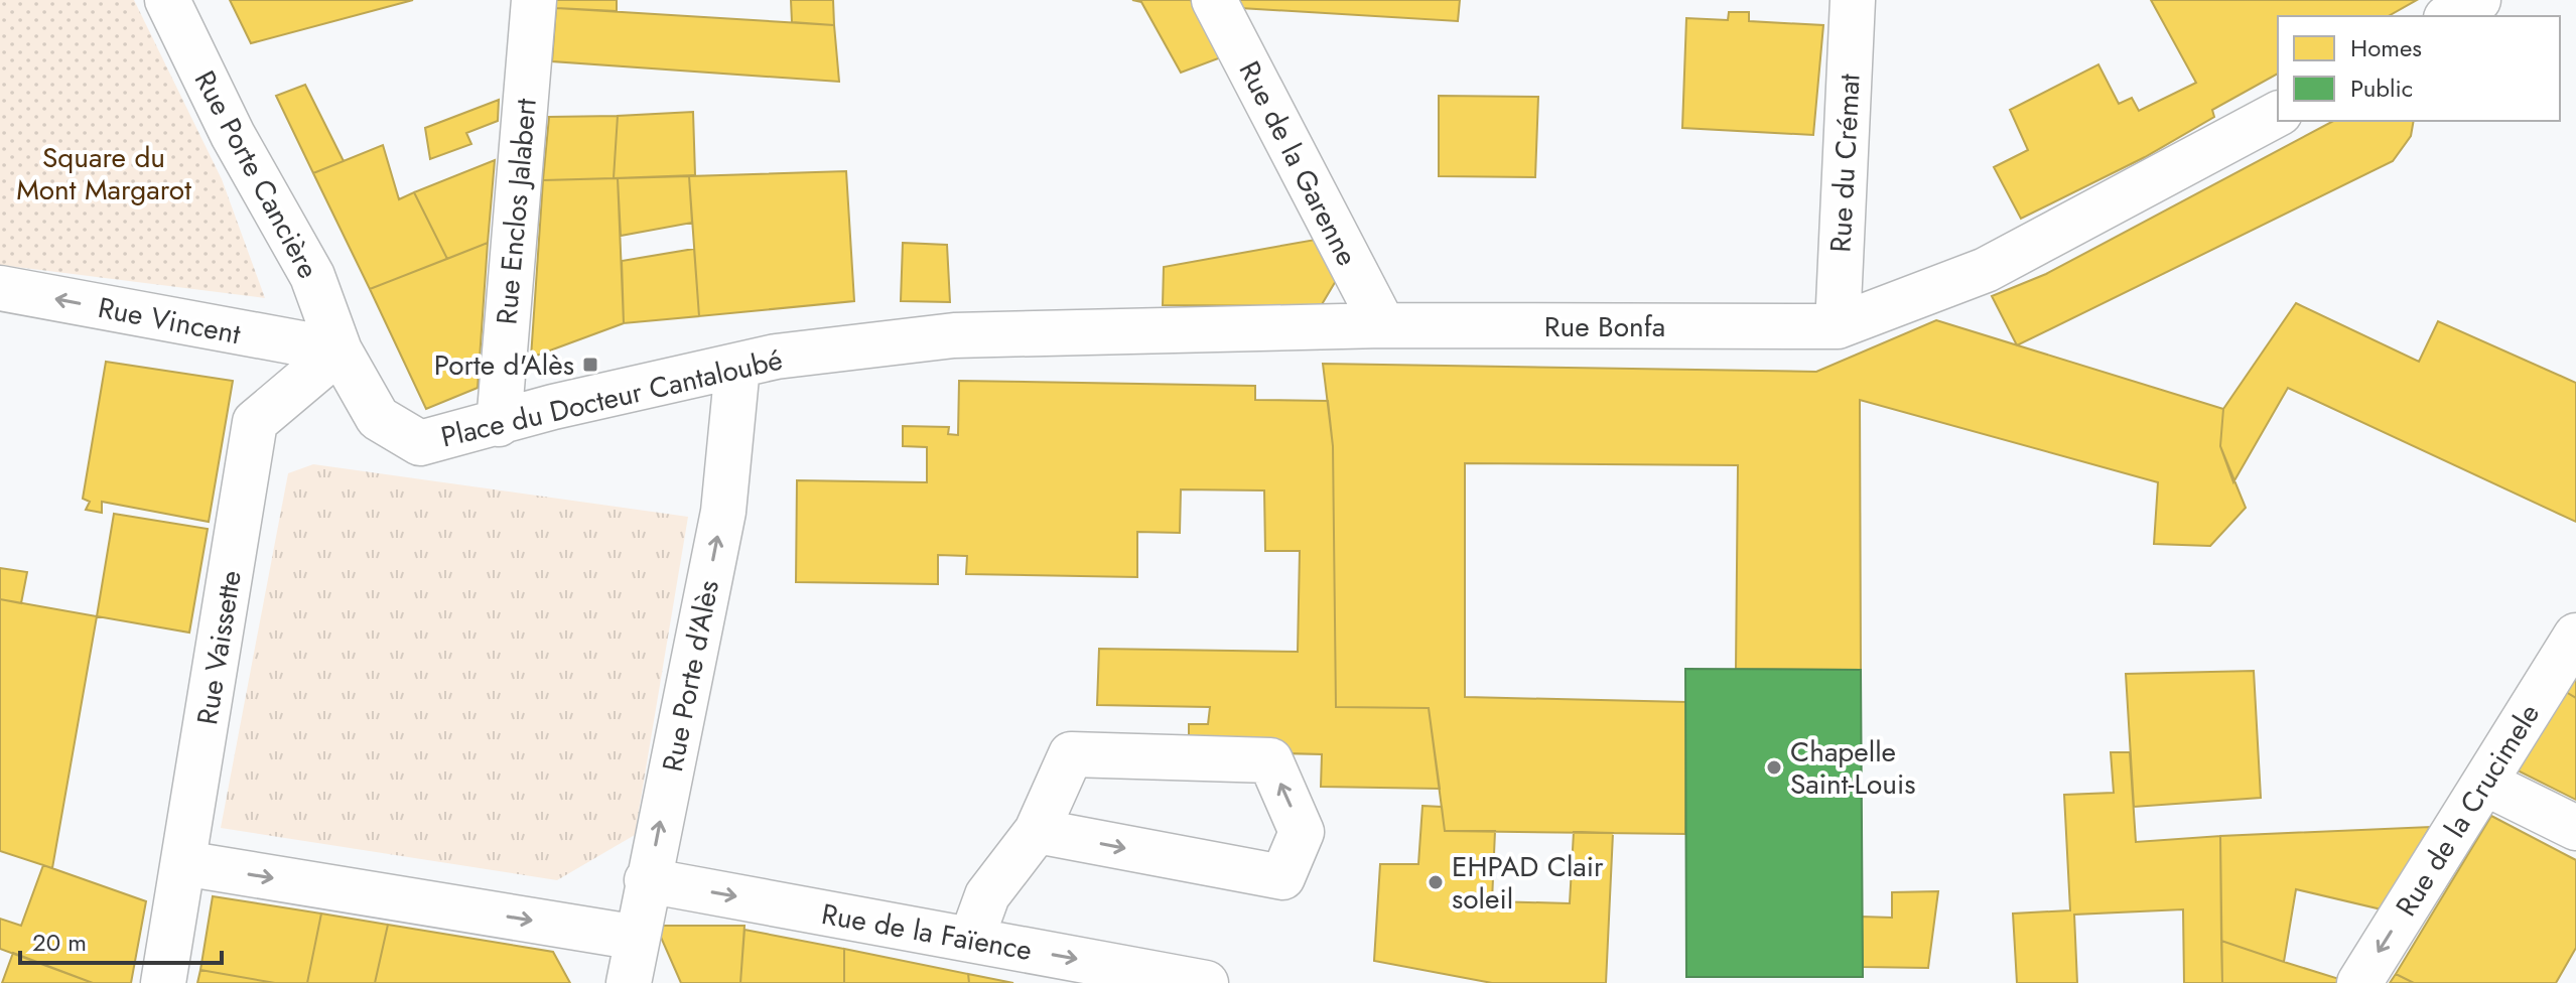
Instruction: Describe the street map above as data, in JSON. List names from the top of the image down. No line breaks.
{"streets":{"street":["Rue de la Garenne","Rue du Crémat","Rue Porte Cancière","Rue Enclos Jalabert","Rue Vincent","Rue Bonfa","Place du Docteur Cantaloubé","Rue Vaissette","Rue Porte d'Alès","Rue de la Crucimele","Rue de la Faïence"]},"crossings":[["Rue de la Garenne","Rue Bonfa"],["Rue du Crémat","Rue Bonfa"],["Rue Porte Cancière","Rue Vincent"],["Rue Porte Cancière","Place du Docteur Cantaloubé"],["Rue Porte Cancière","Rue Vaissette"],["Rue Enclos Jalabert","Place du Docteur Cantaloubé"],["Rue Vincent","Place du Docteur Cantaloubé"],["Rue Vincent","Rue Vaissette"],["Rue Bonfa","Place du Docteur Cantaloubé"],["Place du Docteur Cantaloubé","Rue Vaissette"],["Place du Docteur Cantaloubé","Rue Porte d'Alès"],["Rue Porte d'Alès","Rue de la Faïence"]],"one_way":["Rue Vincent","Rue Porte d'Alès","Rue de la Crucimele","Rue de la Faïence"],"parks":["Square du Mont Margarot"],"places":{"transit":["Porte d'Alès"],"other":["Chapelle Saint-Louis","EHPAD Clair soleil"]},"legend":["Homes","Public"],"scale_bar":"20 m"}
